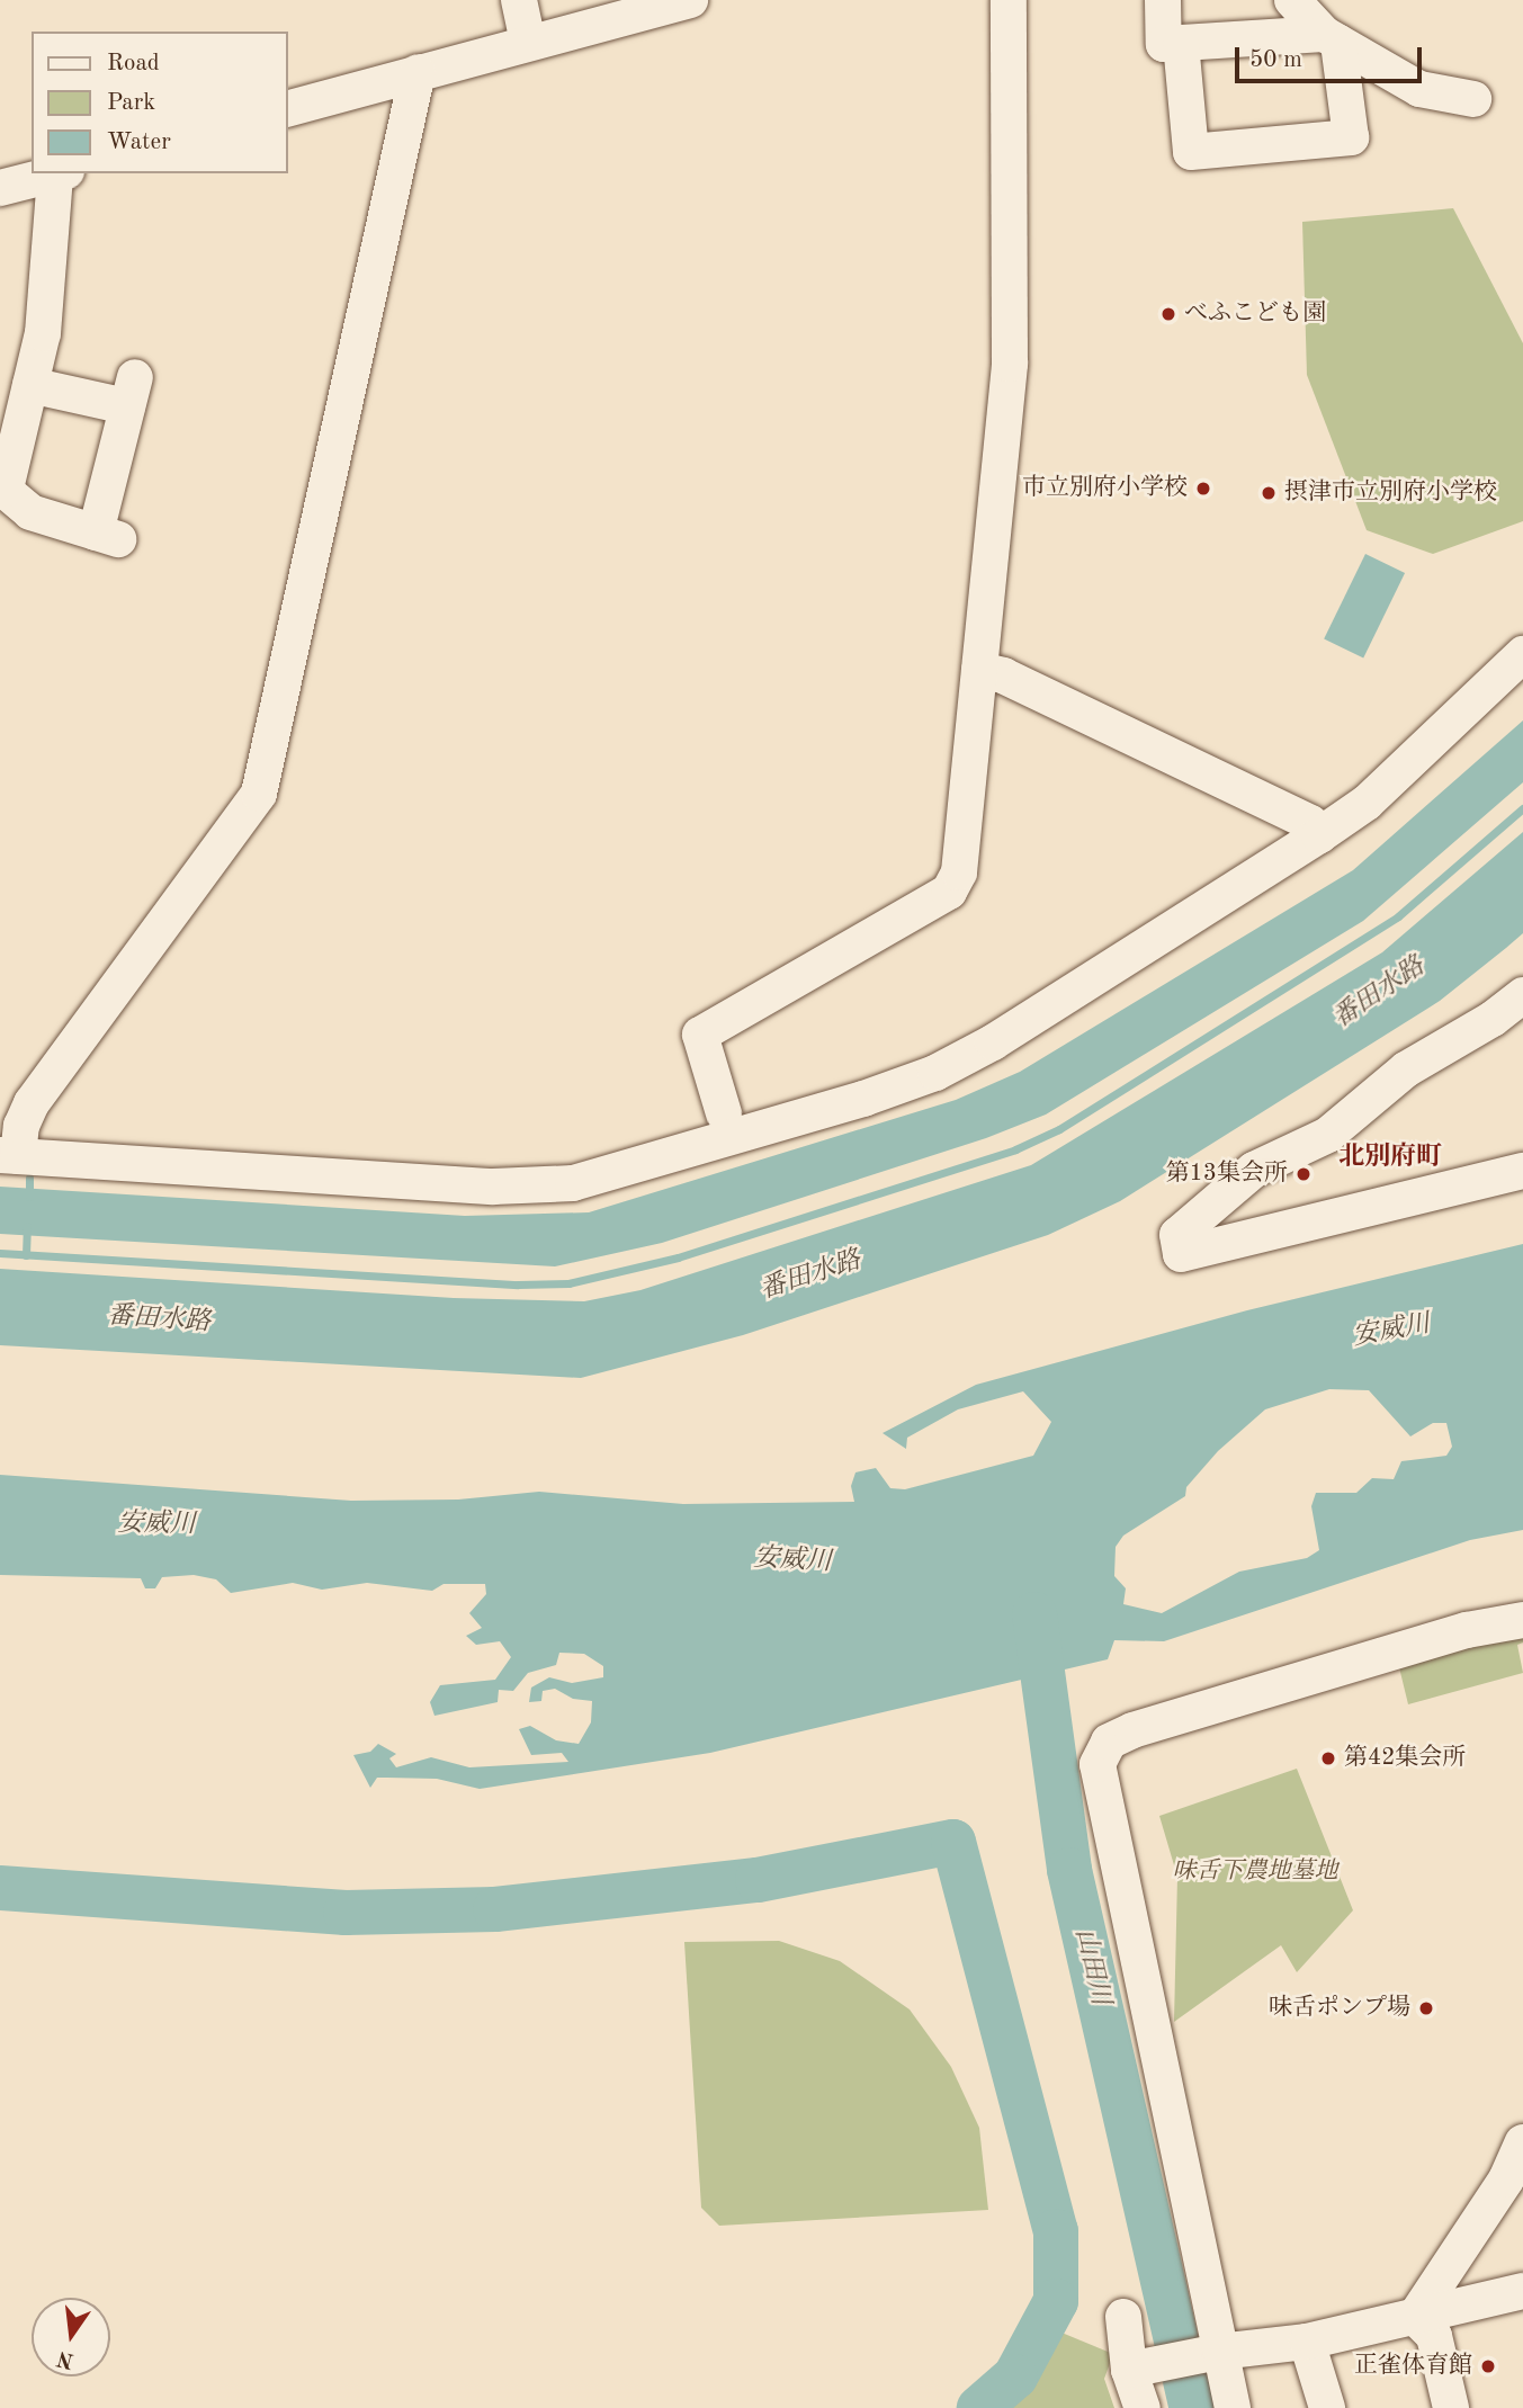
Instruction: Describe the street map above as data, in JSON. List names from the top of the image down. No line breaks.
{"districts":["北別府町"],"water":["番田水路","安威川","山田川"],"parks":["味舌下農地墓地"],"places":["べふこども園","市立別府小学校","摂津市立別府小学校","第13集会所","第42集会所","味舌ポンプ場","正雀体育館"],"legend":["Road","Park","Water"],"scale_bar":"50 m","north":"bottom"}
